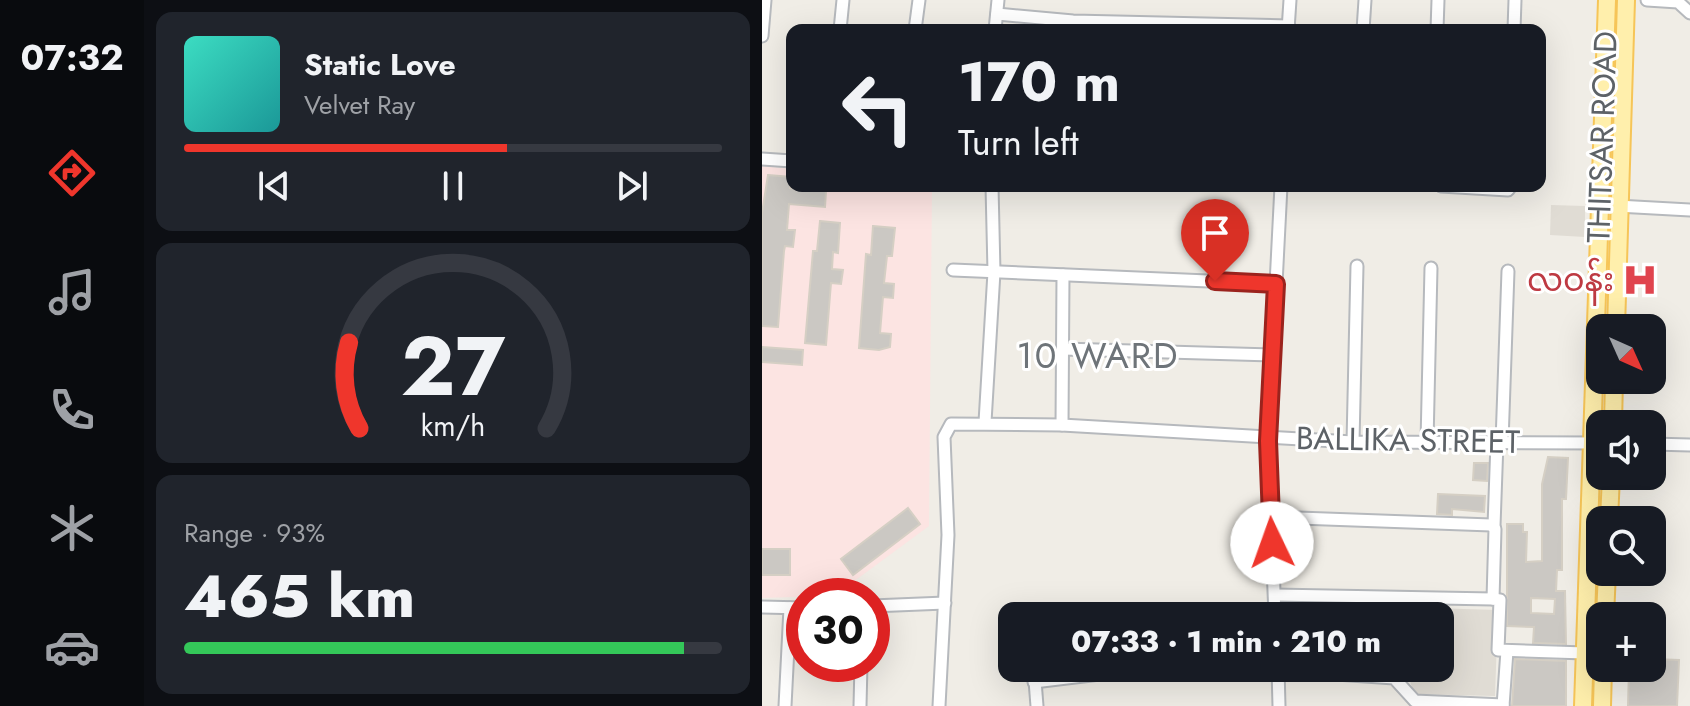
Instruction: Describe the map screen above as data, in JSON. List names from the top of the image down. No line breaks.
{"streets":{"main road":["THITSAR ROAD"],"street":["BALLIKA STREET"]},"districts":["10 WARD"],"places":{"hospital":["လဝန်း"]},"north":"bottom right","page":{"tabs":"07:32","turn":["170 m","Turn left"],"song":["Static Love","Velvet Ray"],"map_buttons":"+","tile":["Range · 93%","465 km"],"limit":"30","trip":"07:33 · 1 min · 210 m","gauge":["27","km/h"]}}
